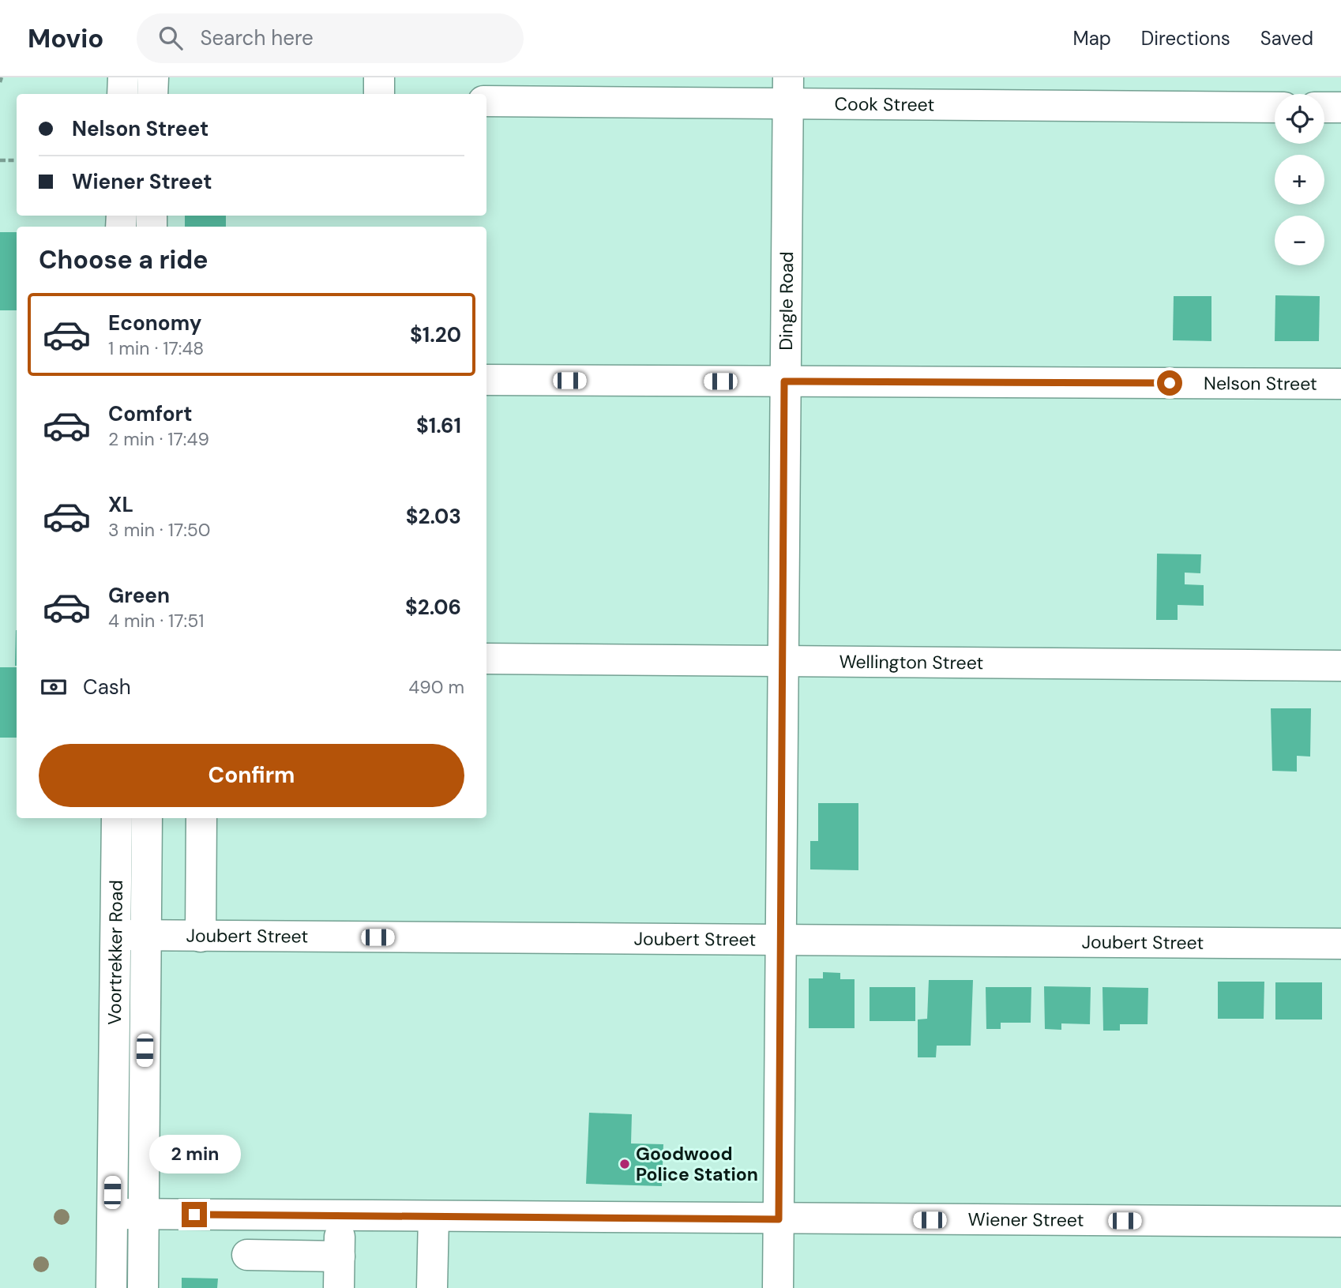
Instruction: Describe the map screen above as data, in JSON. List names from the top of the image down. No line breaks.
{"streets":{"street":["Cook Street","Dingle Road","Nelson Street","Wellington Street","Joubert Street","Voortrekker Road","Wiener Street"]},"crossings":[["Cook Street","Dingle Road"],["Dingle Road","Nelson Street"],["Dingle Road","Wellington Street"],["Dingle Road","Joubert Street"],["Dingle Road","Wiener Street"],["Joubert Street","Voortrekker Road"],["Voortrekker Road","Wiener Street"]],"places":["Goodwood Police Station"],"page":{"header":"Movio","search":"Search here","nav":["Map","Directions","Saved"],"map_buttons":["+","−"],"banner":["Nelson Street","Wiener Street"],"heading":"Choose a ride","list":[{"name":"Economy","note":"1 min · 17:48","value":"$1.20"},{"name":"Comfort","note":"2 min · 17:49","value":"$1.61"},{"name":"XL","note":"3 min · 17:50","value":"$2.03"},{"name":"Green","note":"4 min · 17:51","value":"$2.06"}],"pay":["Cash","490 m"],"buttons":"Confirm","bubble":"2 min"}}
